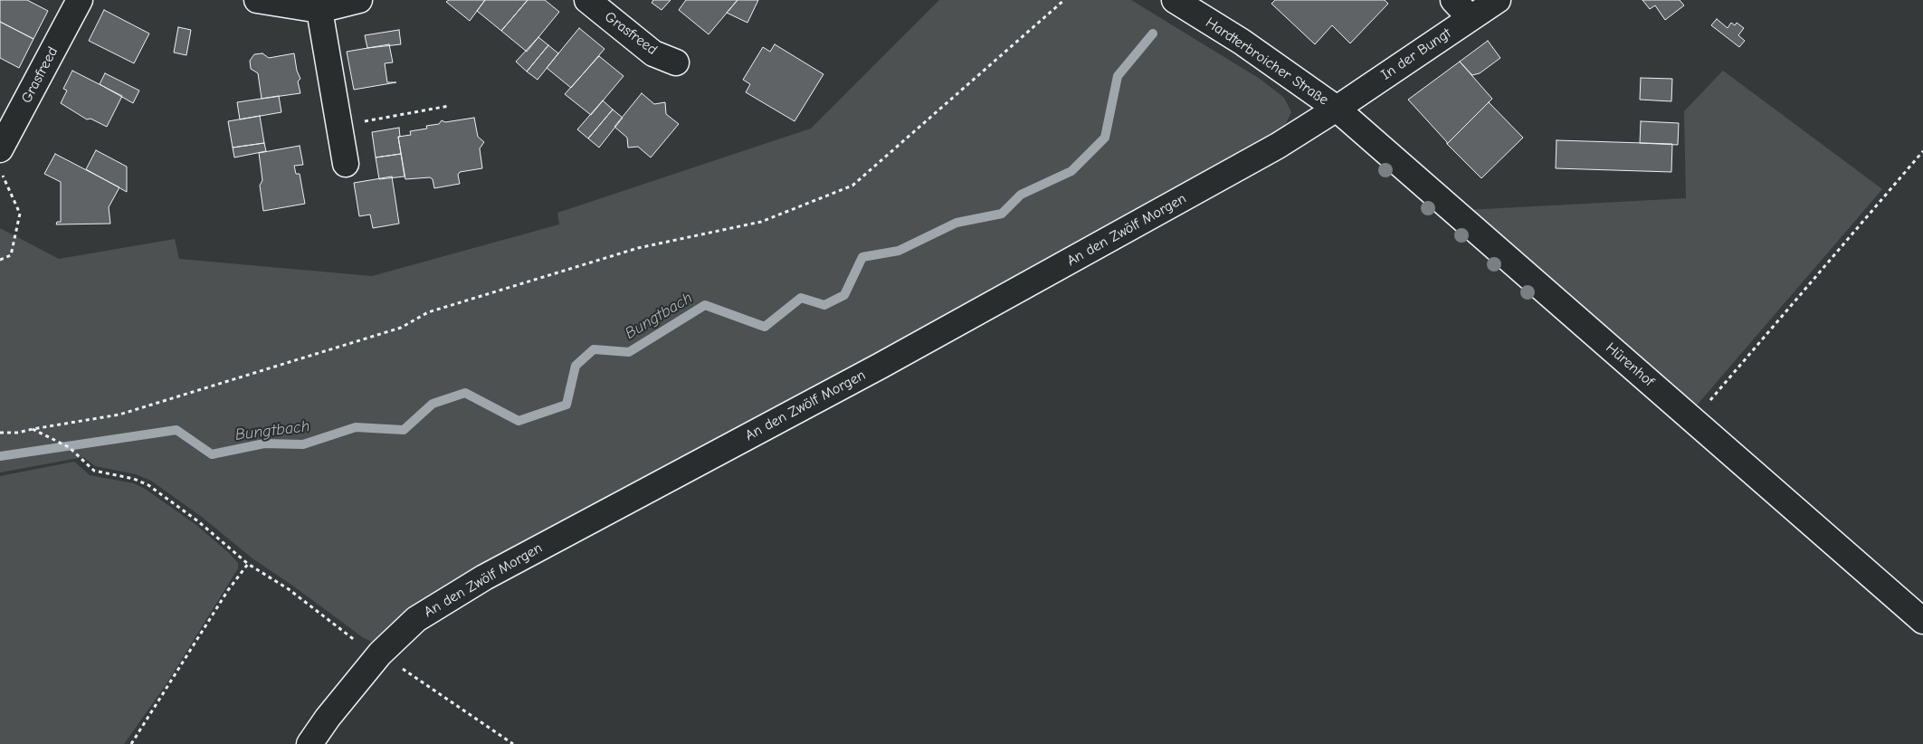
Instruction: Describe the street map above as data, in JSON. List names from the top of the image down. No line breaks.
{"streets":{"street":["Grasfreed","In der Bungt","Hardterbroicher Straße","An den Zwölf Morgen","Hürenhof"]},"crossings":[["In der Bungt","Hardterbroicher Straße"],["In der Bungt","An den Zwölf Morgen"],["In der Bungt","Hürenhof"],["Hardterbroicher Straße","An den Zwölf Morgen"],["Hardterbroicher Straße","Hürenhof"],["An den Zwölf Morgen","Hürenhof"]],"water":["Bungtbach"]}
